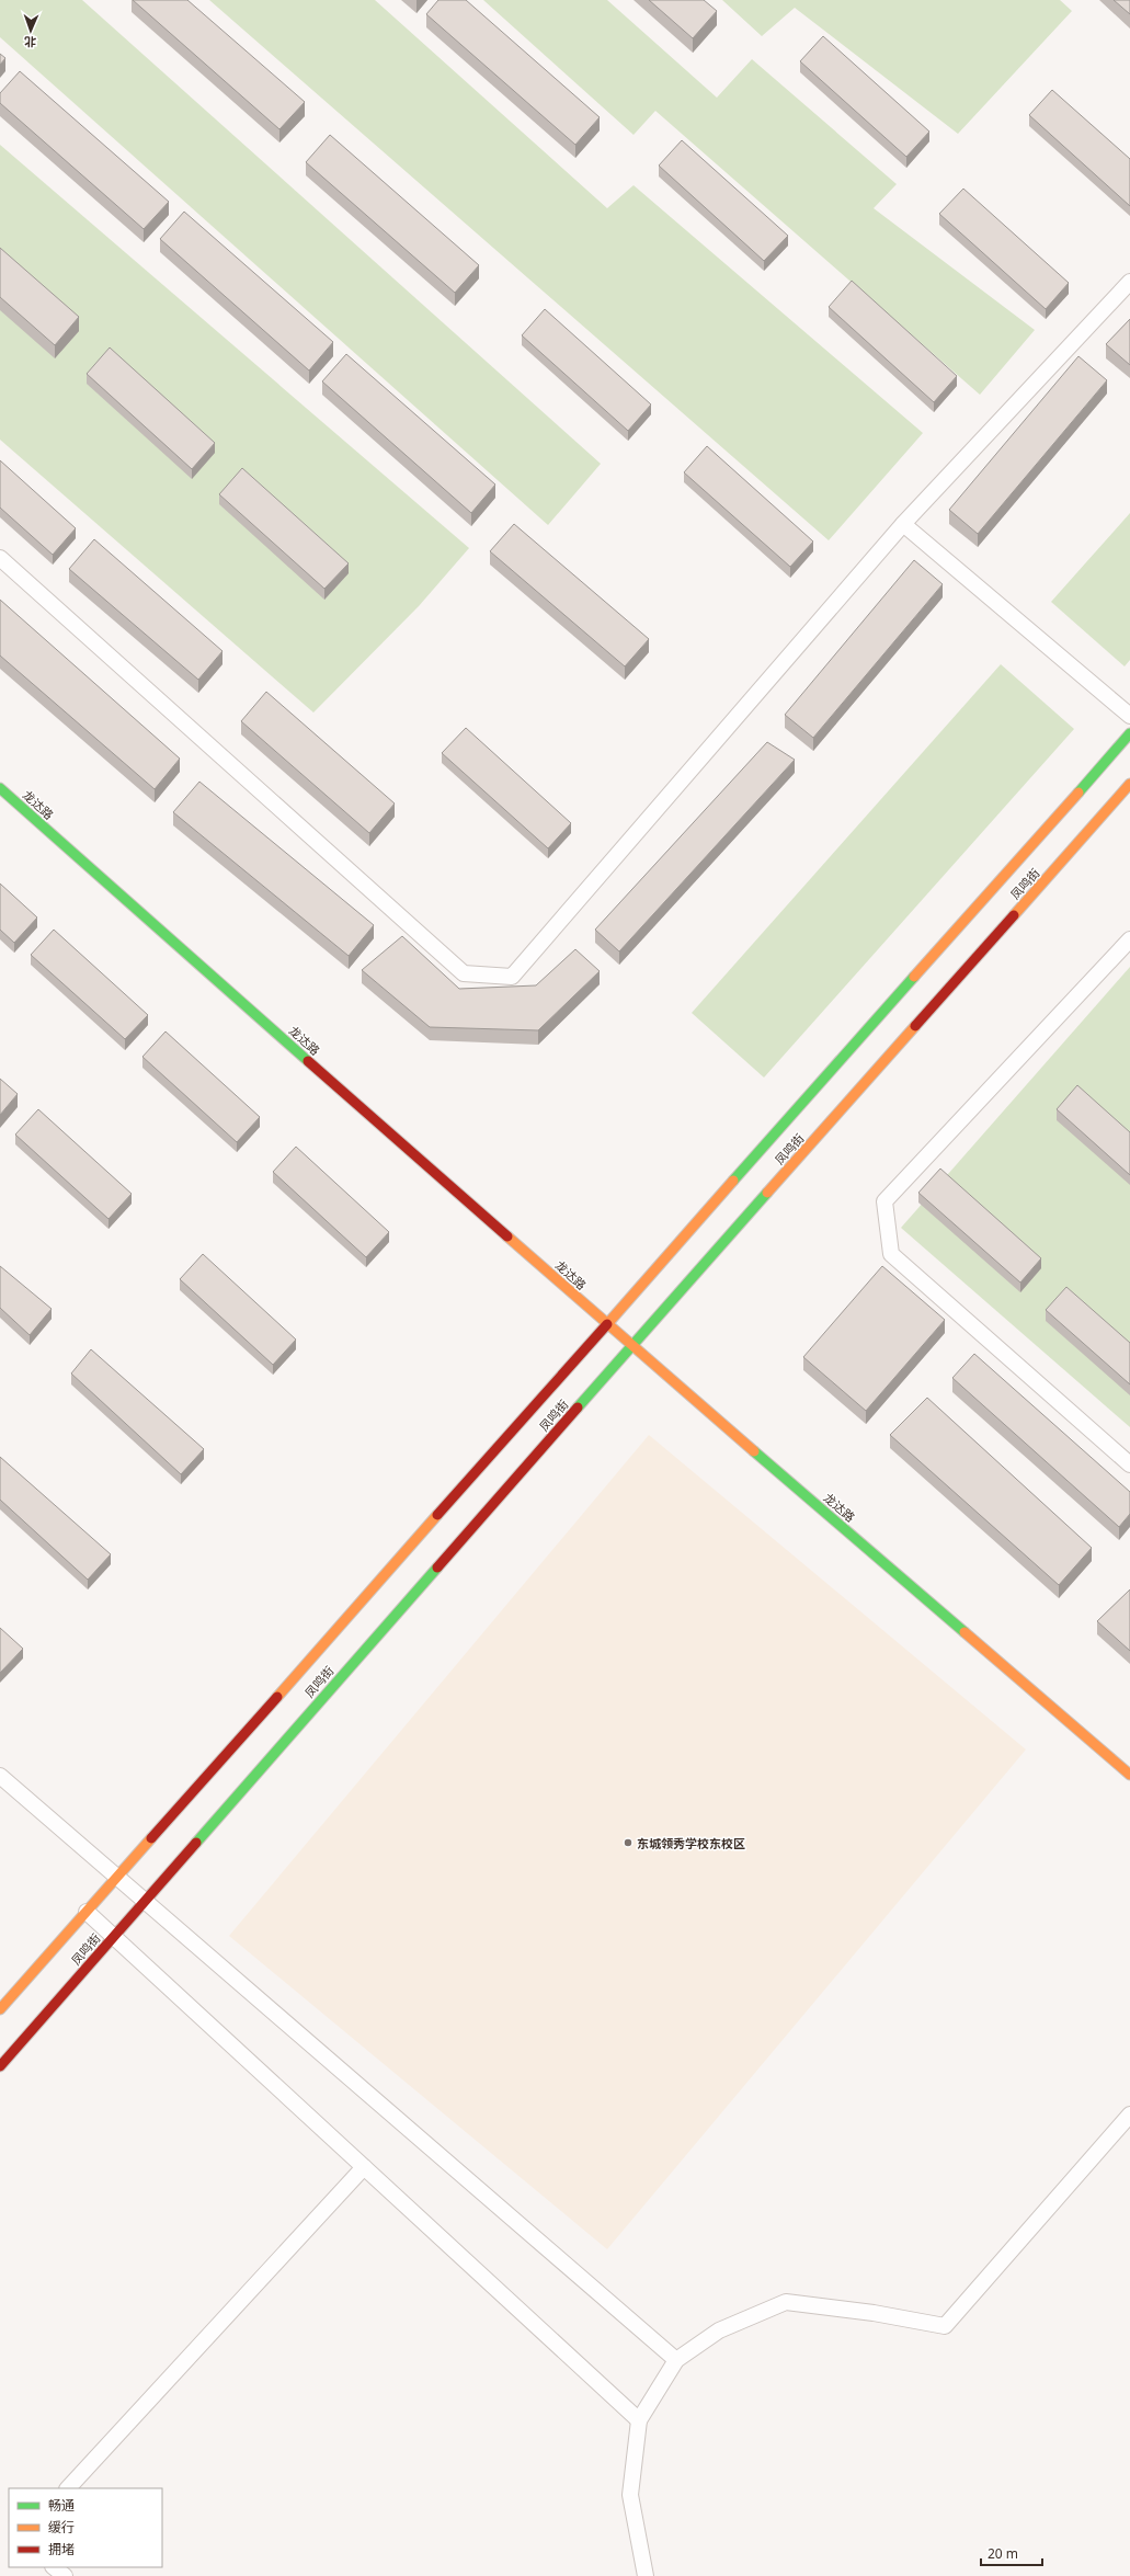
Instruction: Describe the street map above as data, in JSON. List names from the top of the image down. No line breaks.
{"streets":{"main road":["龙达路","凤鸣街"]},"crossings":[["龙达路","凤鸣街"]],"places":["东城领秀学校东校区"],"legend":["畅通","缓行","拥堵"],"scale_bar":"20 m","north":"bottom"}
